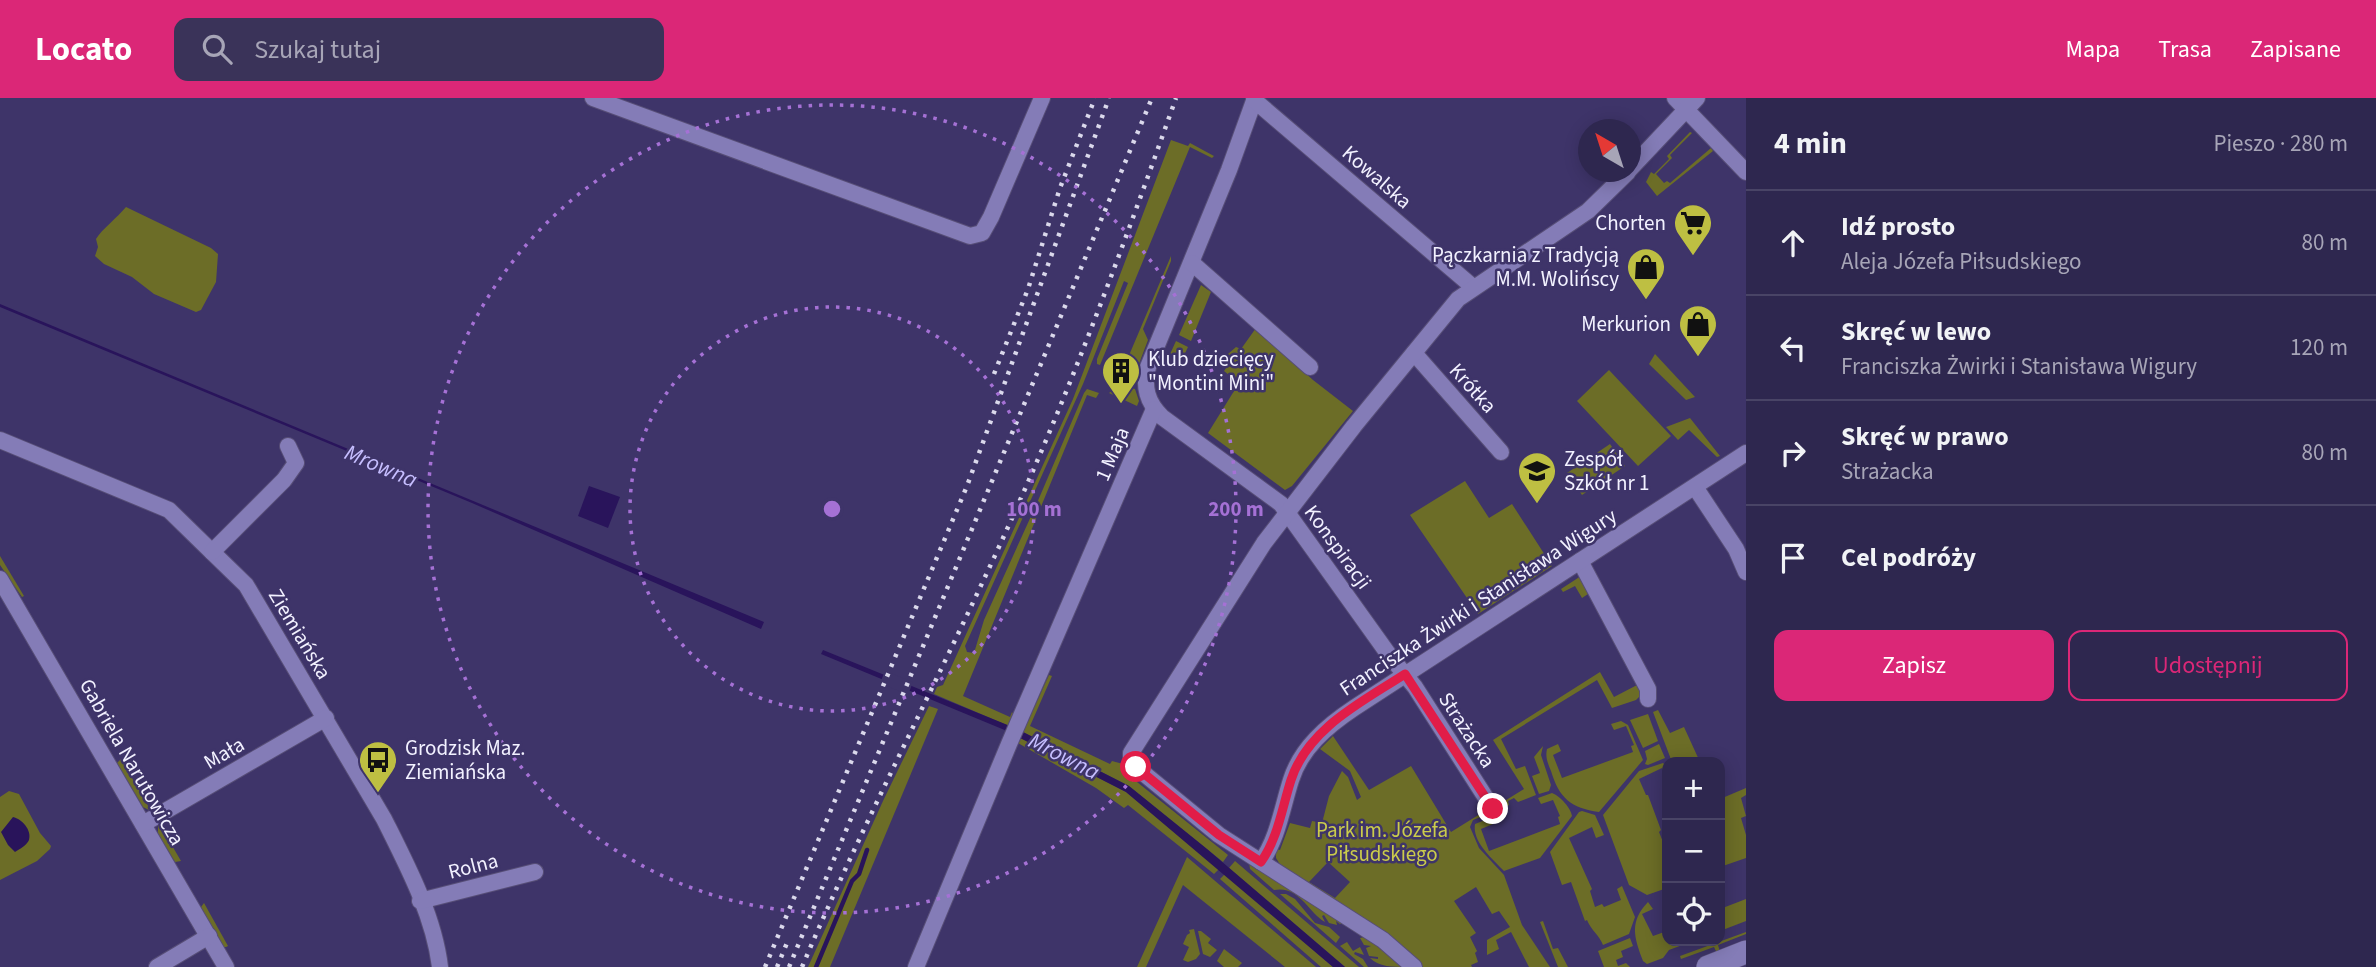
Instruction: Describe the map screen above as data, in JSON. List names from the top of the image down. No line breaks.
{"streets":{"street":["Kowalska","Krótka","1 Maja","Konspiracji","Franciszka Żwirki i Stanisława Wigury","Ziemiańska","Strażacka","Mała","Gabriela Narutowicza","Rolna"]},"crossings":[["Kowalska","1 Maja"],["1 Maja","Konspiracji"],["Konspiracji","Franciszka Żwirki i Stanisława Wigury"],["Konspiracji","Strażacka"],["Franciszka Żwirki i Stanisława Wigury","Strażacka"],["Ziemiańska","Mała"],["Ziemiańska","Rolna"],["Mała","Gabriela Narutowicza"]],"water":["Mrowna"],"parks":["Park im. Józefa Piłsudskiego"],"places":{"supermarket":["Chorten"],"shop":["Pączkarnia z Tradycją M.M. Wolińscy","Merkurion"],"building":["Klub dziecięcy \"Montini Mini\""],"school or university":["Zespół Szkół nr 1"],"bus stop":["Grodzisk Maz. Ziemiańska"]},"north":"top left","page":{"header":"Locato","search":"Szukaj tutaj","nav":["Mapa","Trasa","Zapisane"],"heading":["4 min","Pieszo · 280 m"],"list":[["Idź prosto","Aleja Józefa Piłsudskiego","80 m"],["Skręć w lewo","Franciszka Żwirki i Stanisława Wigury","120 m"],["Skręć w prawo","Strażacka","80 m"],"Cel podróży"],"buttons":["Zapisz","Udostępnij"],"map_buttons":["+","−"]},"rings":["100 m","200 m"]}
